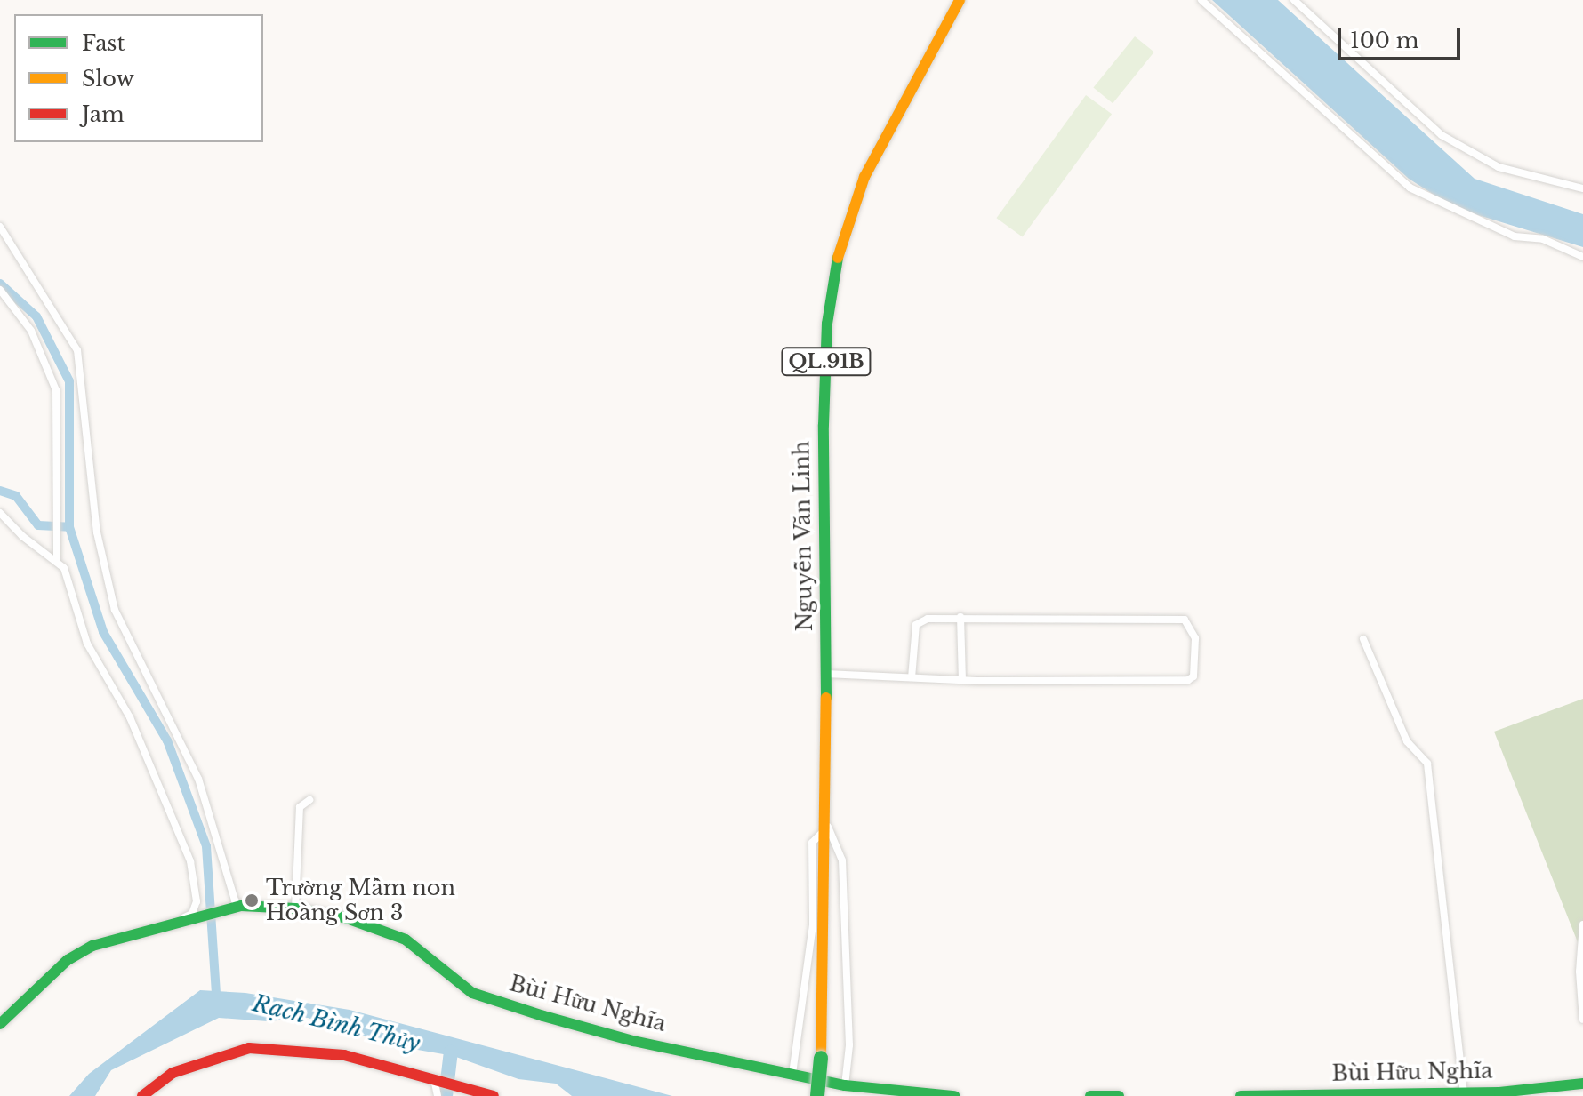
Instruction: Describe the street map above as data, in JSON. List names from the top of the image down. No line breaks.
{"streets":{"main road":["QL.91B","Nguyễn Văn Linh","Bùi Hữu Nghĩa"]},"water":["Rạch Bình Thủy"],"places":["Trường Mầm non Hoàng Sơn 3"],"legend":["Fast","Slow","Jam"],"scale_bar":"100 m"}
